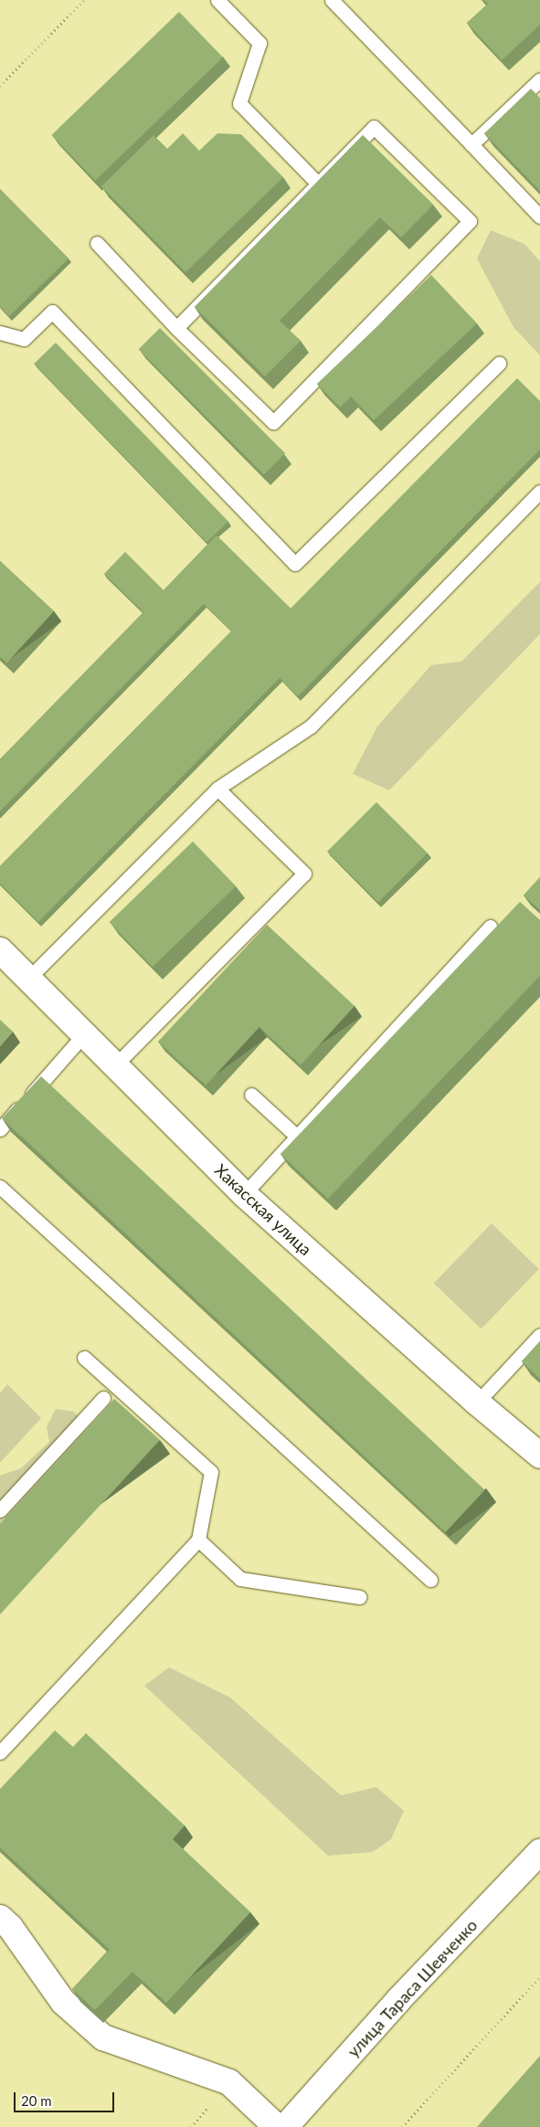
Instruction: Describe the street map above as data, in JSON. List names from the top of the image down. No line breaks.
{"streets":{"street":["Хакасская улица","улица Тараса Шевченко"]},"scale_bar":"20 m"}
